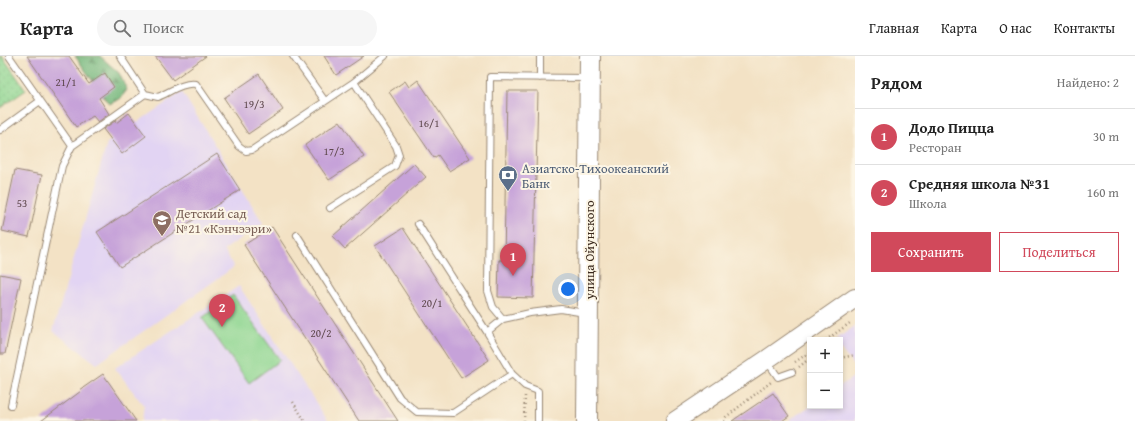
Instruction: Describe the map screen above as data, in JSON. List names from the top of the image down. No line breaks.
{"streets":{"main road":["улица Ойунского"]},"places":{"bank":["Азиатско-Тихоокеанский Банк"],"school or university":["Детский сад №21 «Кэнчээри»"]},"house_numbers":["21/1","19/3","16/1","17/3","53","20/1","20/2"],"page":{"header":"Карта","search":"Поиск","nav":["Главная","Карта","О нас","Контакты"],"heading":["Рядом","Найдено: 2"],"list":[{"mark":"1","name":"Додо Пицца","note":"Ресторан","value":"30 m"},{"mark":"2","name":"Средняя школа №31","note":"Школа","value":"160 m"}],"buttons":["Сохранить","Поделиться"],"pins":["1","2"],"map_buttons":["+","−"]}}
